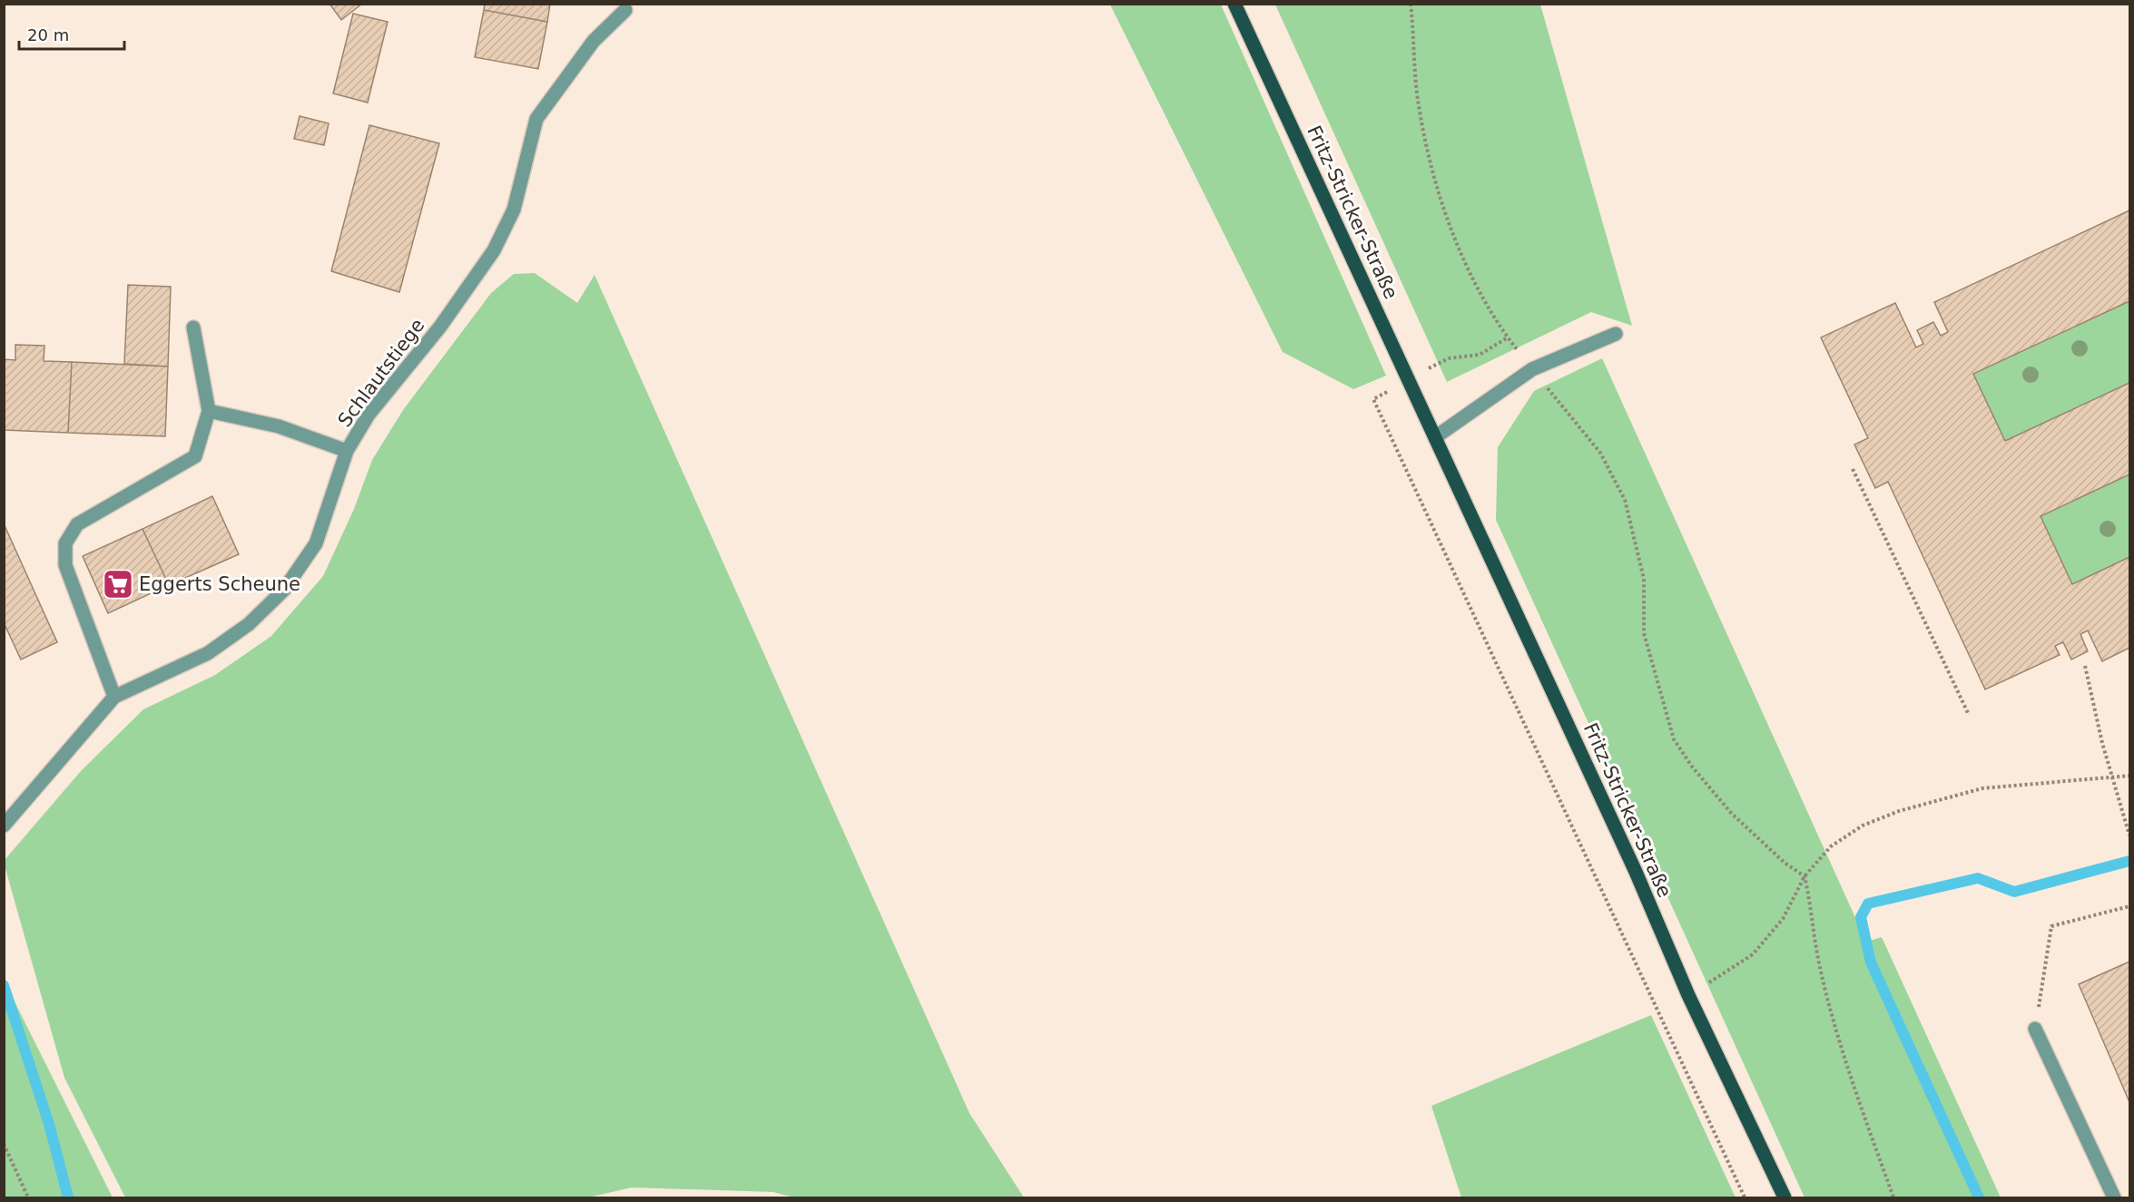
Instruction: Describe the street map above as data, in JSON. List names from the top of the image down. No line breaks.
{"streets":{"main road":["Fritz-Stricker-Straße"],"street":["Schlautstiege"]},"places":{"supermarket":["Eggerts Scheune"]},"scale_bar":"20 m"}
